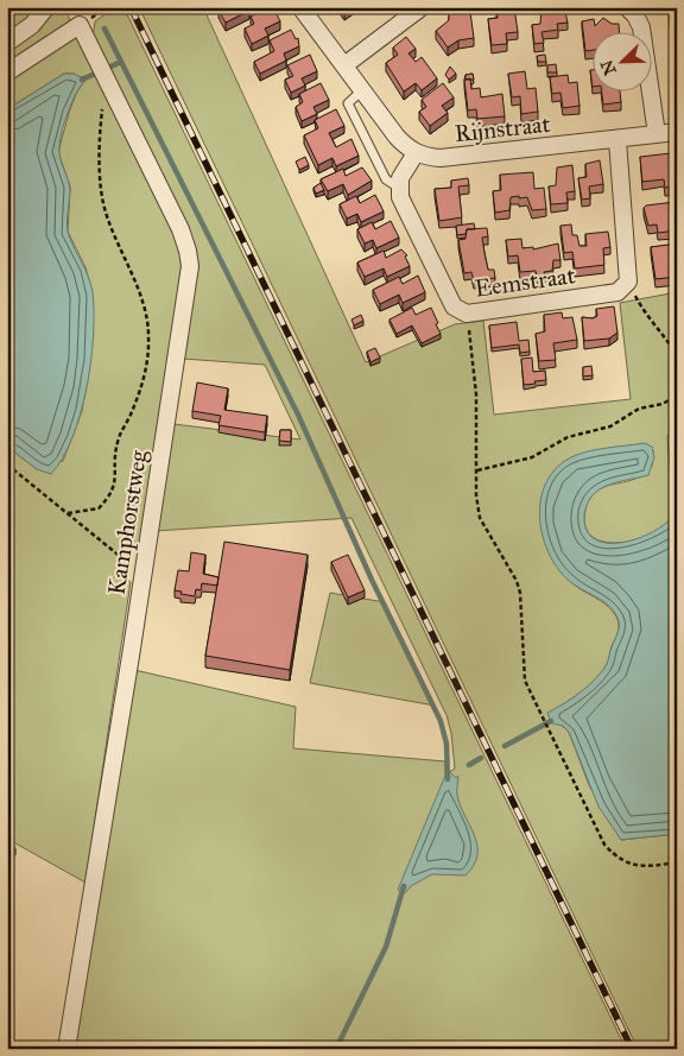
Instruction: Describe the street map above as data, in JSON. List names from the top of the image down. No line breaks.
{"streets":{"street":["Rijnstraat","Eemstraat","Kamphorstweg"]},"north":"bottom left"}
